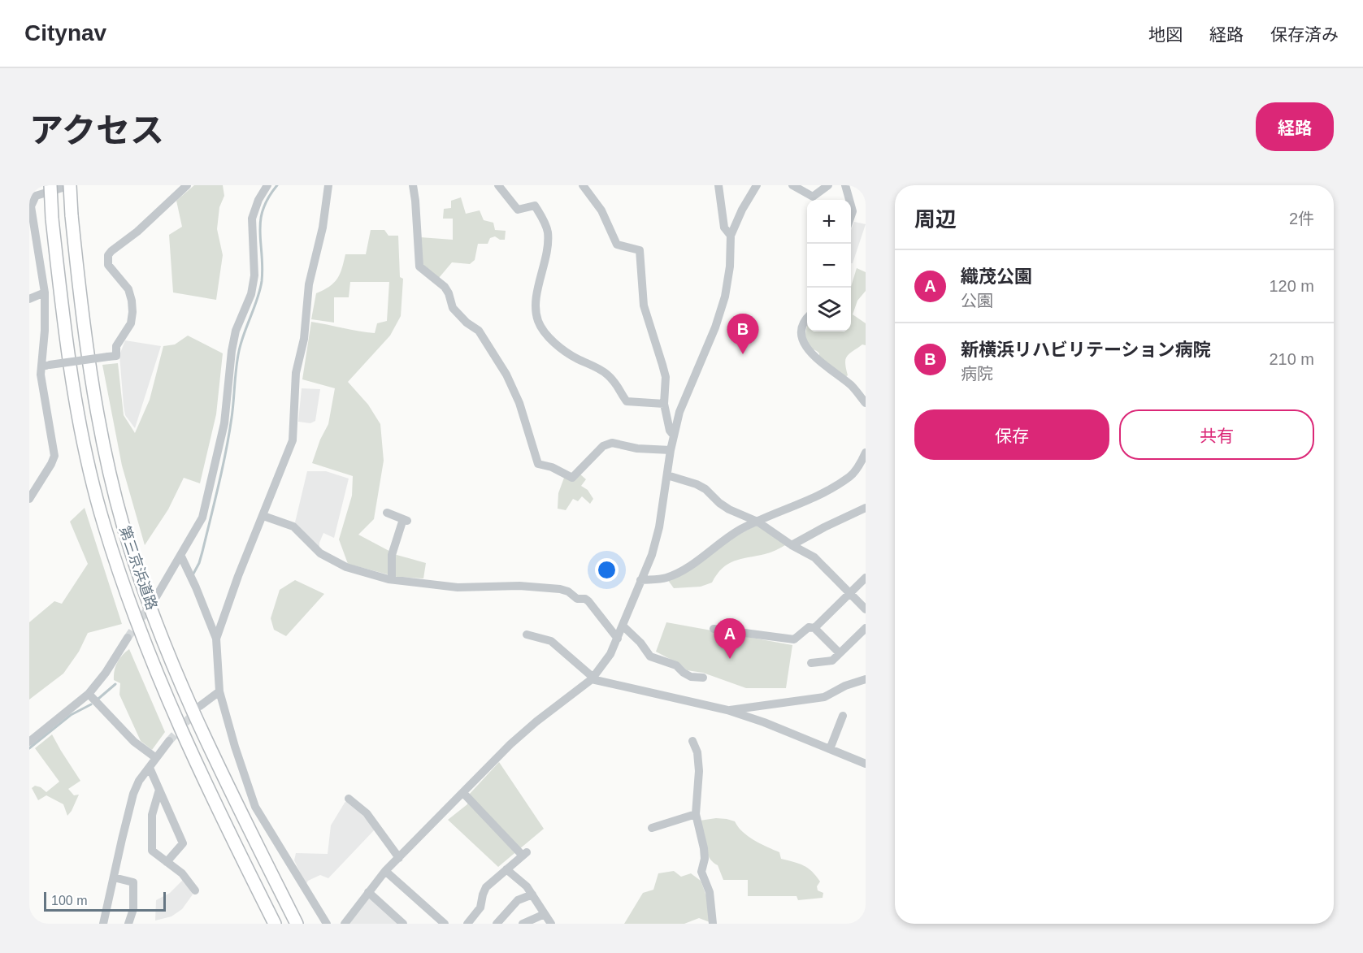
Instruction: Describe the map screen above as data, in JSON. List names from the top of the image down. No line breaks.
{"streets":{"highway":["第三京浜道路"]},"scale_bar":"100 m","page":{"header":"Citynav","nav":["地図","経路","保存済み"],"title":"アクセス","buttons":["経路",["保存","共有"]],"heading":["周辺","2件"],"map_buttons":["+","−"],"list":[{"mark":"A","name":"織茂公園","note":"公園","value":"120 m"},{"mark":"B","name":"新横浜リハビリテーション病院","note":"病院","value":"210 m"}],"pins":["B","A"],"scale":"100 m"}}
